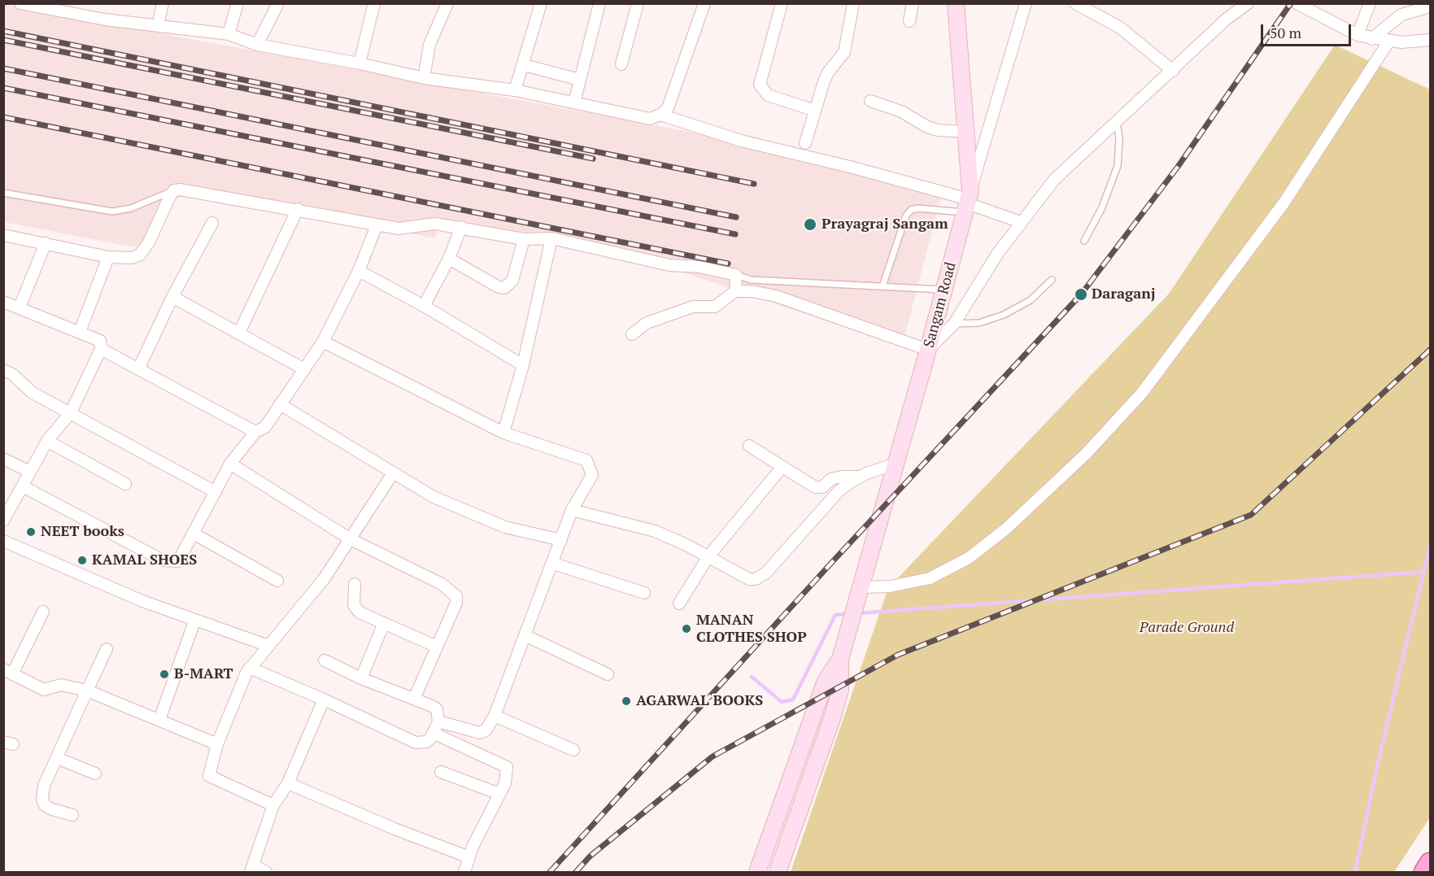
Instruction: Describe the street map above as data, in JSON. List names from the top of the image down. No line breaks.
{"streets":{"main road":["Sangam Road"]},"parks":["Parade Ground"],"places":["Prayagraj Sangam","Daraganj","NEET books","KAMAL SHOES","MANAN CLOTHES SHOP","B-MART","AGARWAL BOOKS"],"scale_bar":"50 m"}
